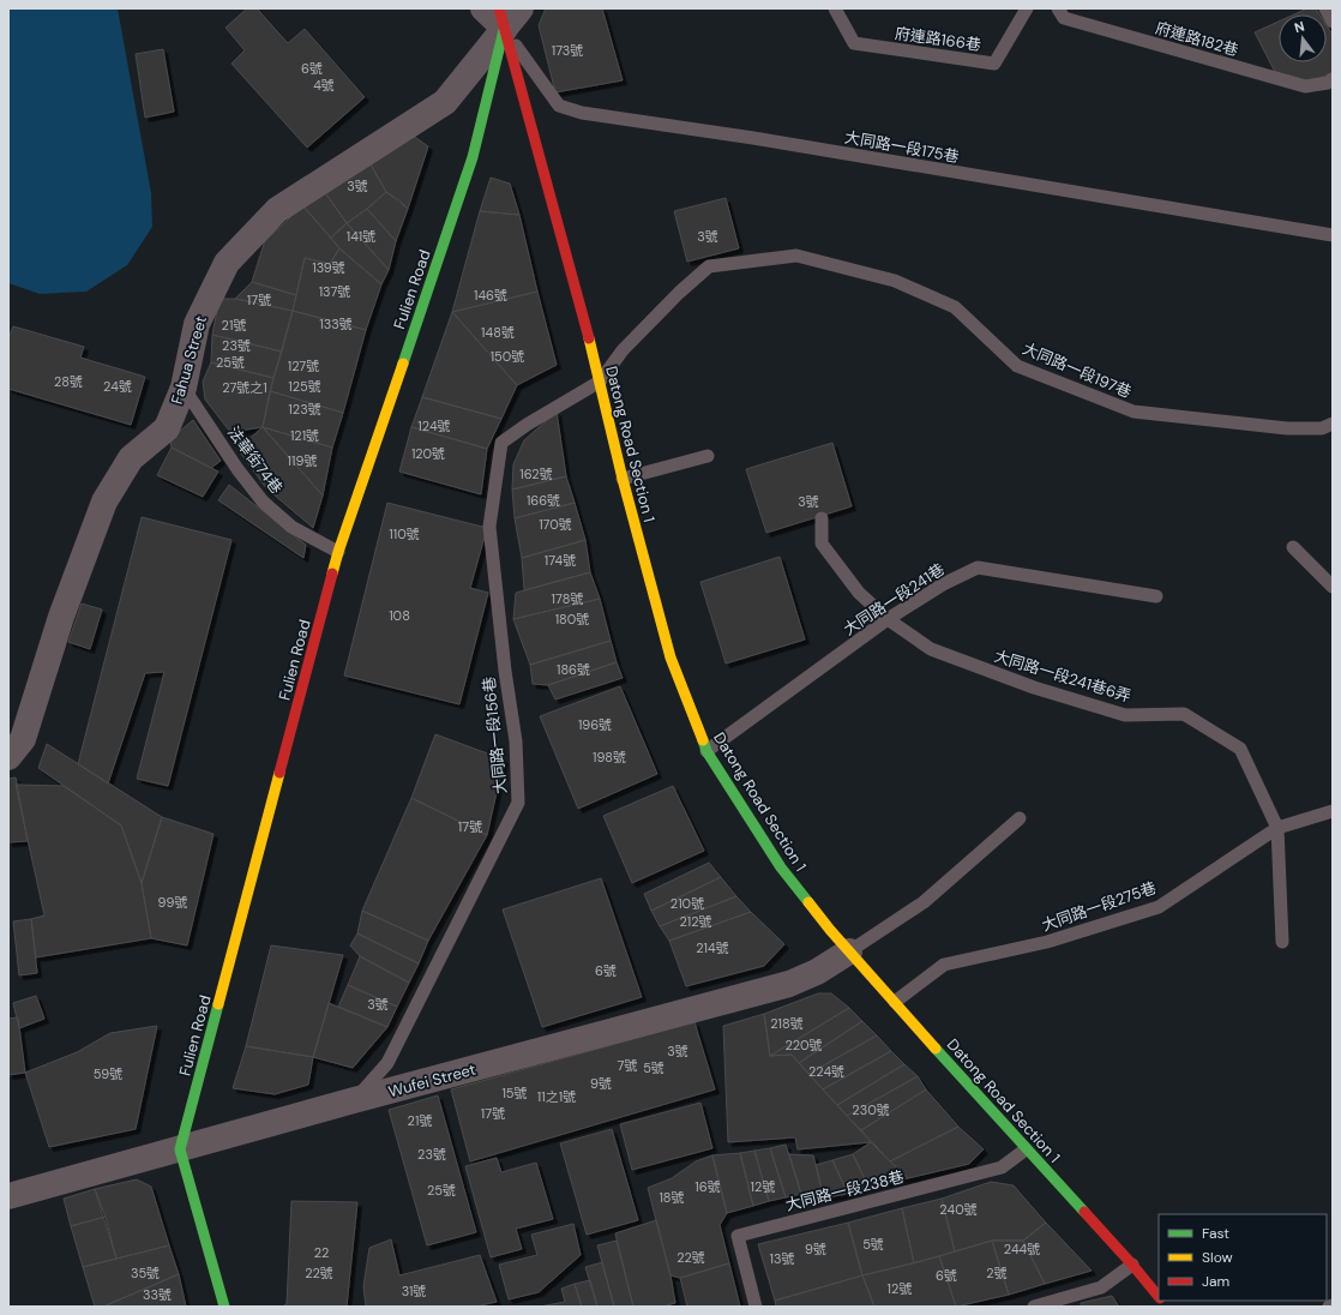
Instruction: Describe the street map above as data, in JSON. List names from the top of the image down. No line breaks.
{"streets":{"street":["Fulien Road","Fahua Street","Datong Road Section 1","Wufei Street"],"lane":["府連路166巷","府連路182巷","大同路一段175巷","大同路一段197巷","法華街74巷","大同路一段241巷","大同路一段241巷6弄","大同路一段156巷","大同路一段275巷","大同路一段238巷"]},"crossings":[["大同路一段175巷","Fulien Road"],["大同路一段175巷","Fahua Street"],["大同路一段175巷","Datong Road Section 1"],["Fulien Road","Fahua Street"],["Fulien Road","Datong Road Section 1"],["Fulien Road","法華街74巷"],["Fulien Road","Wufei Street"],["Fahua Street","Datong Road Section 1"],["Fahua Street","法華街74巷"],["大同路一段197巷","Datong Road Section 1"],["大同路一段197巷","大同路一段156巷"],["Datong Road Section 1","大同路一段241巷"],["Datong Road Section 1","大同路一段156巷"],["Datong Road Section 1","大同路一段275巷"],["Datong Road Section 1","Wufei Street"],["Datong Road Section 1","大同路一段238巷"],["大同路一段241巷","大同路一段241巷6弄"],["大同路一段241巷6弄","大同路一段275巷"],["大同路一段156巷","Wufei Street"]],"house_numbers":["173號","6號","4號","3號","141號","3號","139號","137號","146號","17號","133號","21號","148號","23號","150號","25號","127號","28號","24號","125號","27號之1","123號","124號","121號","120號","119號","162號","166號","3號","170號","110號","174號","178號","108","180號","186號","196號","198號","17號","99號","210號","212號","214號","6號","3號","218號","220號","3號","7號","5號","224號","59號","9號","15號","11之1號","230號","17號","21號","23號","16號","12號","25號","18號","240號","5號","9號","244號","22","22號","13號","35號","22號","2號","6號","12號","31號","33號"],"legend":["Fast","Slow","Jam"],"north":"top"}
